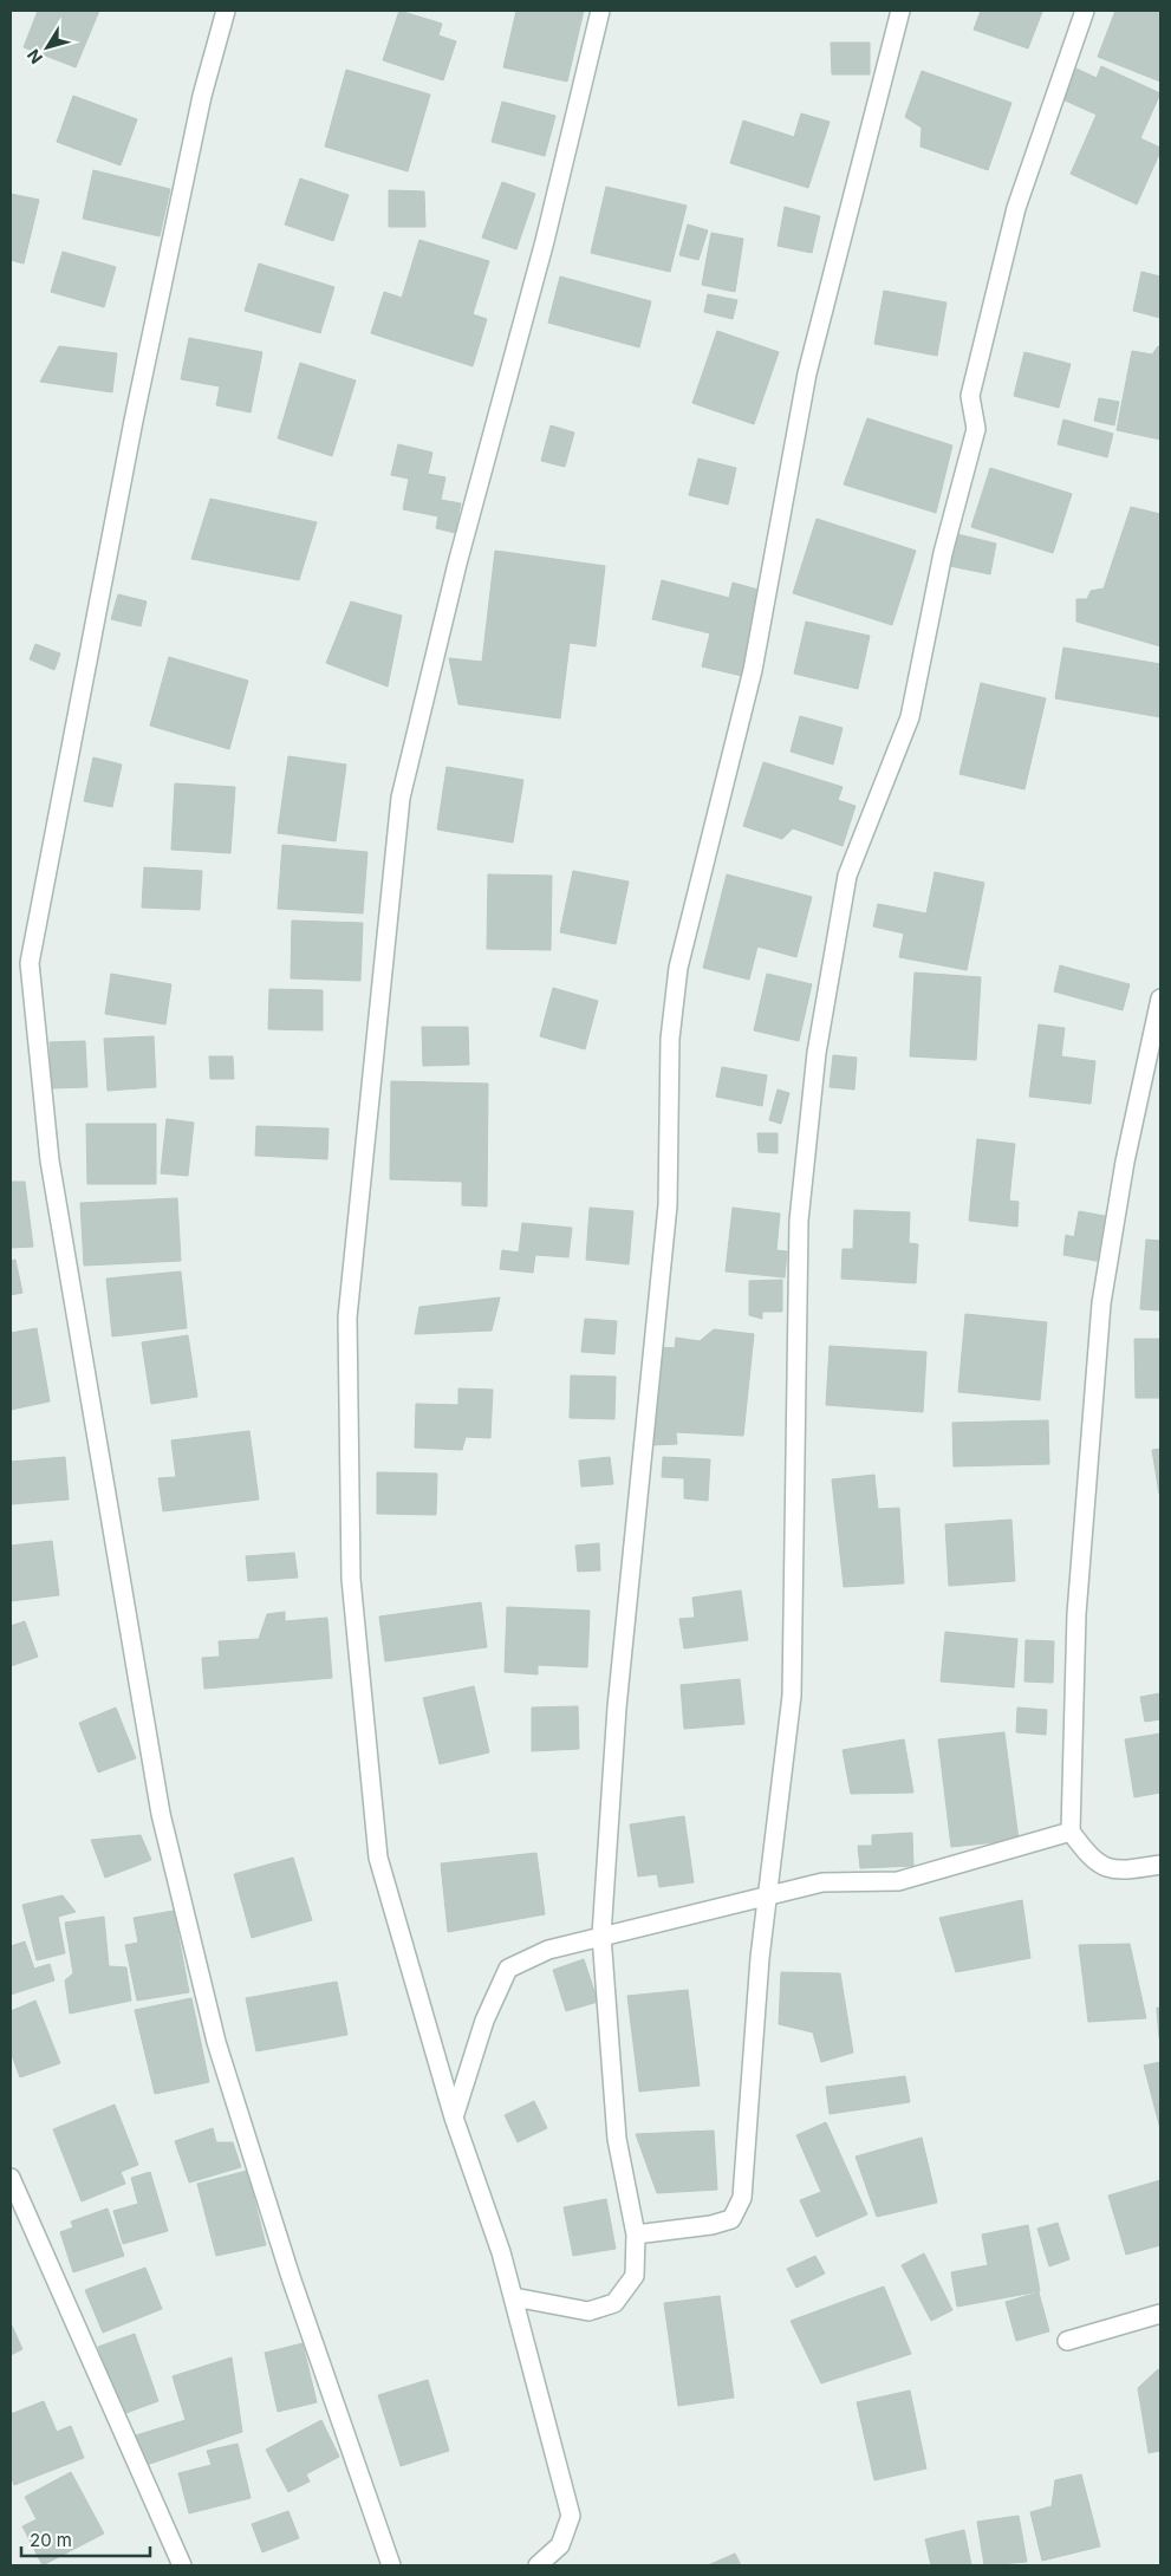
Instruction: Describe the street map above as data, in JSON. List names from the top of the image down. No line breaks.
{"scale_bar":"20 m","north":"bottom left"}
